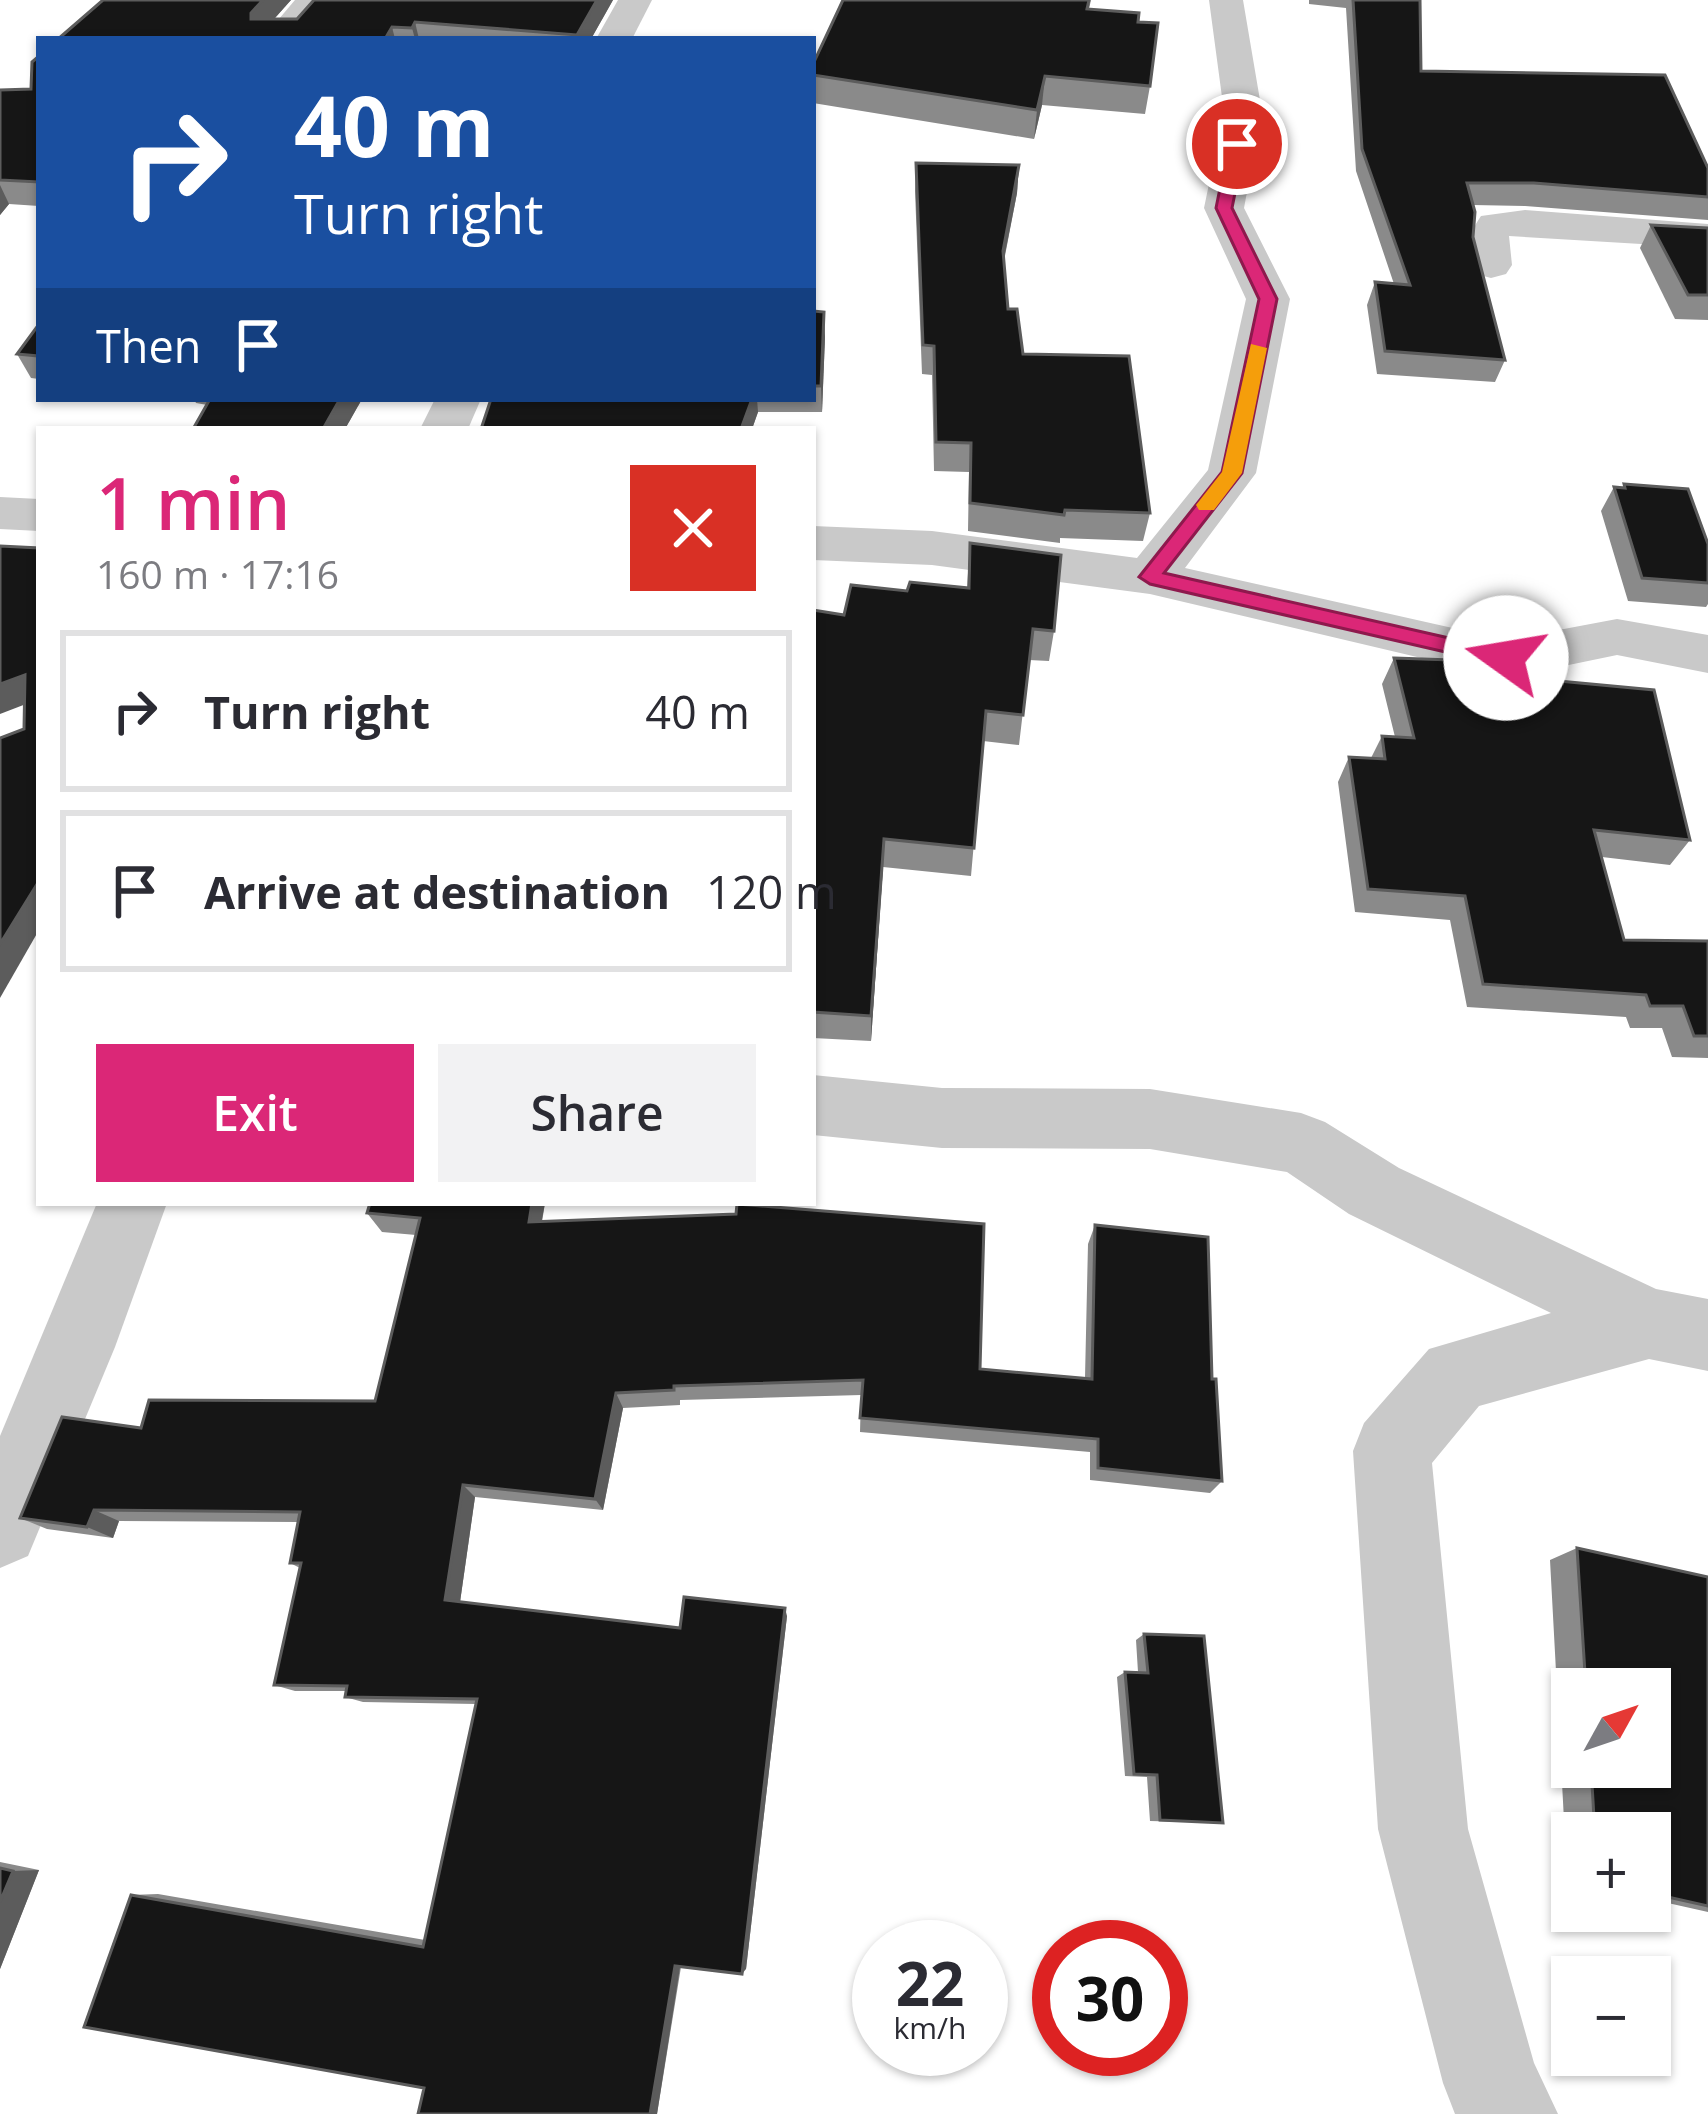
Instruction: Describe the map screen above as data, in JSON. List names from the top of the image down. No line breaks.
{"north":"top right","page":{"turn":["40 m","Turn right"],"then":"Then","heading":["1 min","160 m · 17:16"],"list":[{"name":"Turn right","value":"40 m"},{"name":"Arrive at destination","value":"120 m"}],"buttons":["Exit","Share"],"map_buttons":["+","−"],"speed":"22 km/h","limit":"30"}}
